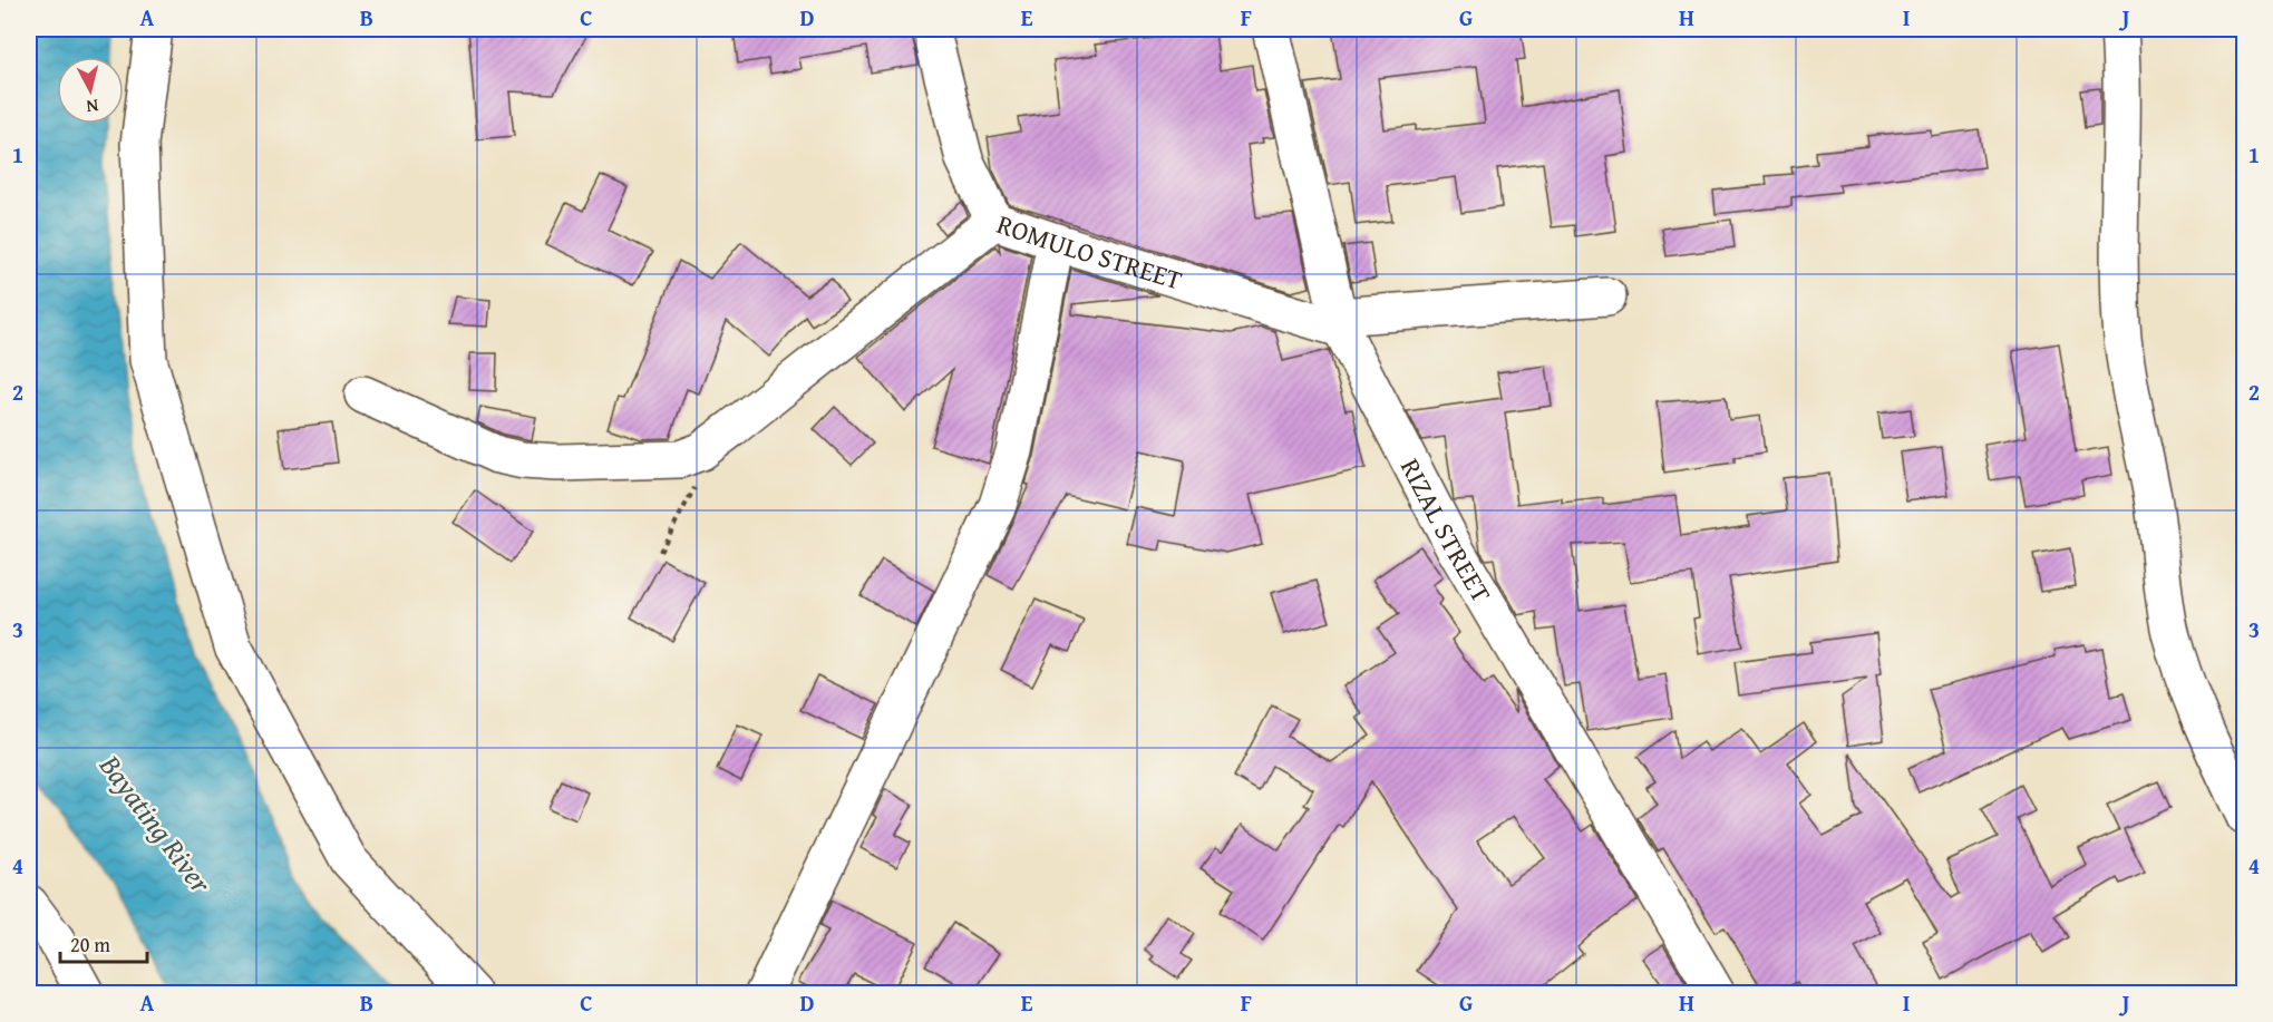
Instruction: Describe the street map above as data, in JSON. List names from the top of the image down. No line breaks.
{"streets":{"street":["ROMULO STREET","RIZAL STREET"]},"crossings":[["ROMULO STREET","RIZAL STREET"]],"water":["Bayating River"],"scale_bar":"20 m","north":"bottom","grid":{"columns":["A","B","C","D","E","F","G","H","I","J"],"rows":["1","2","3","4"]}}
